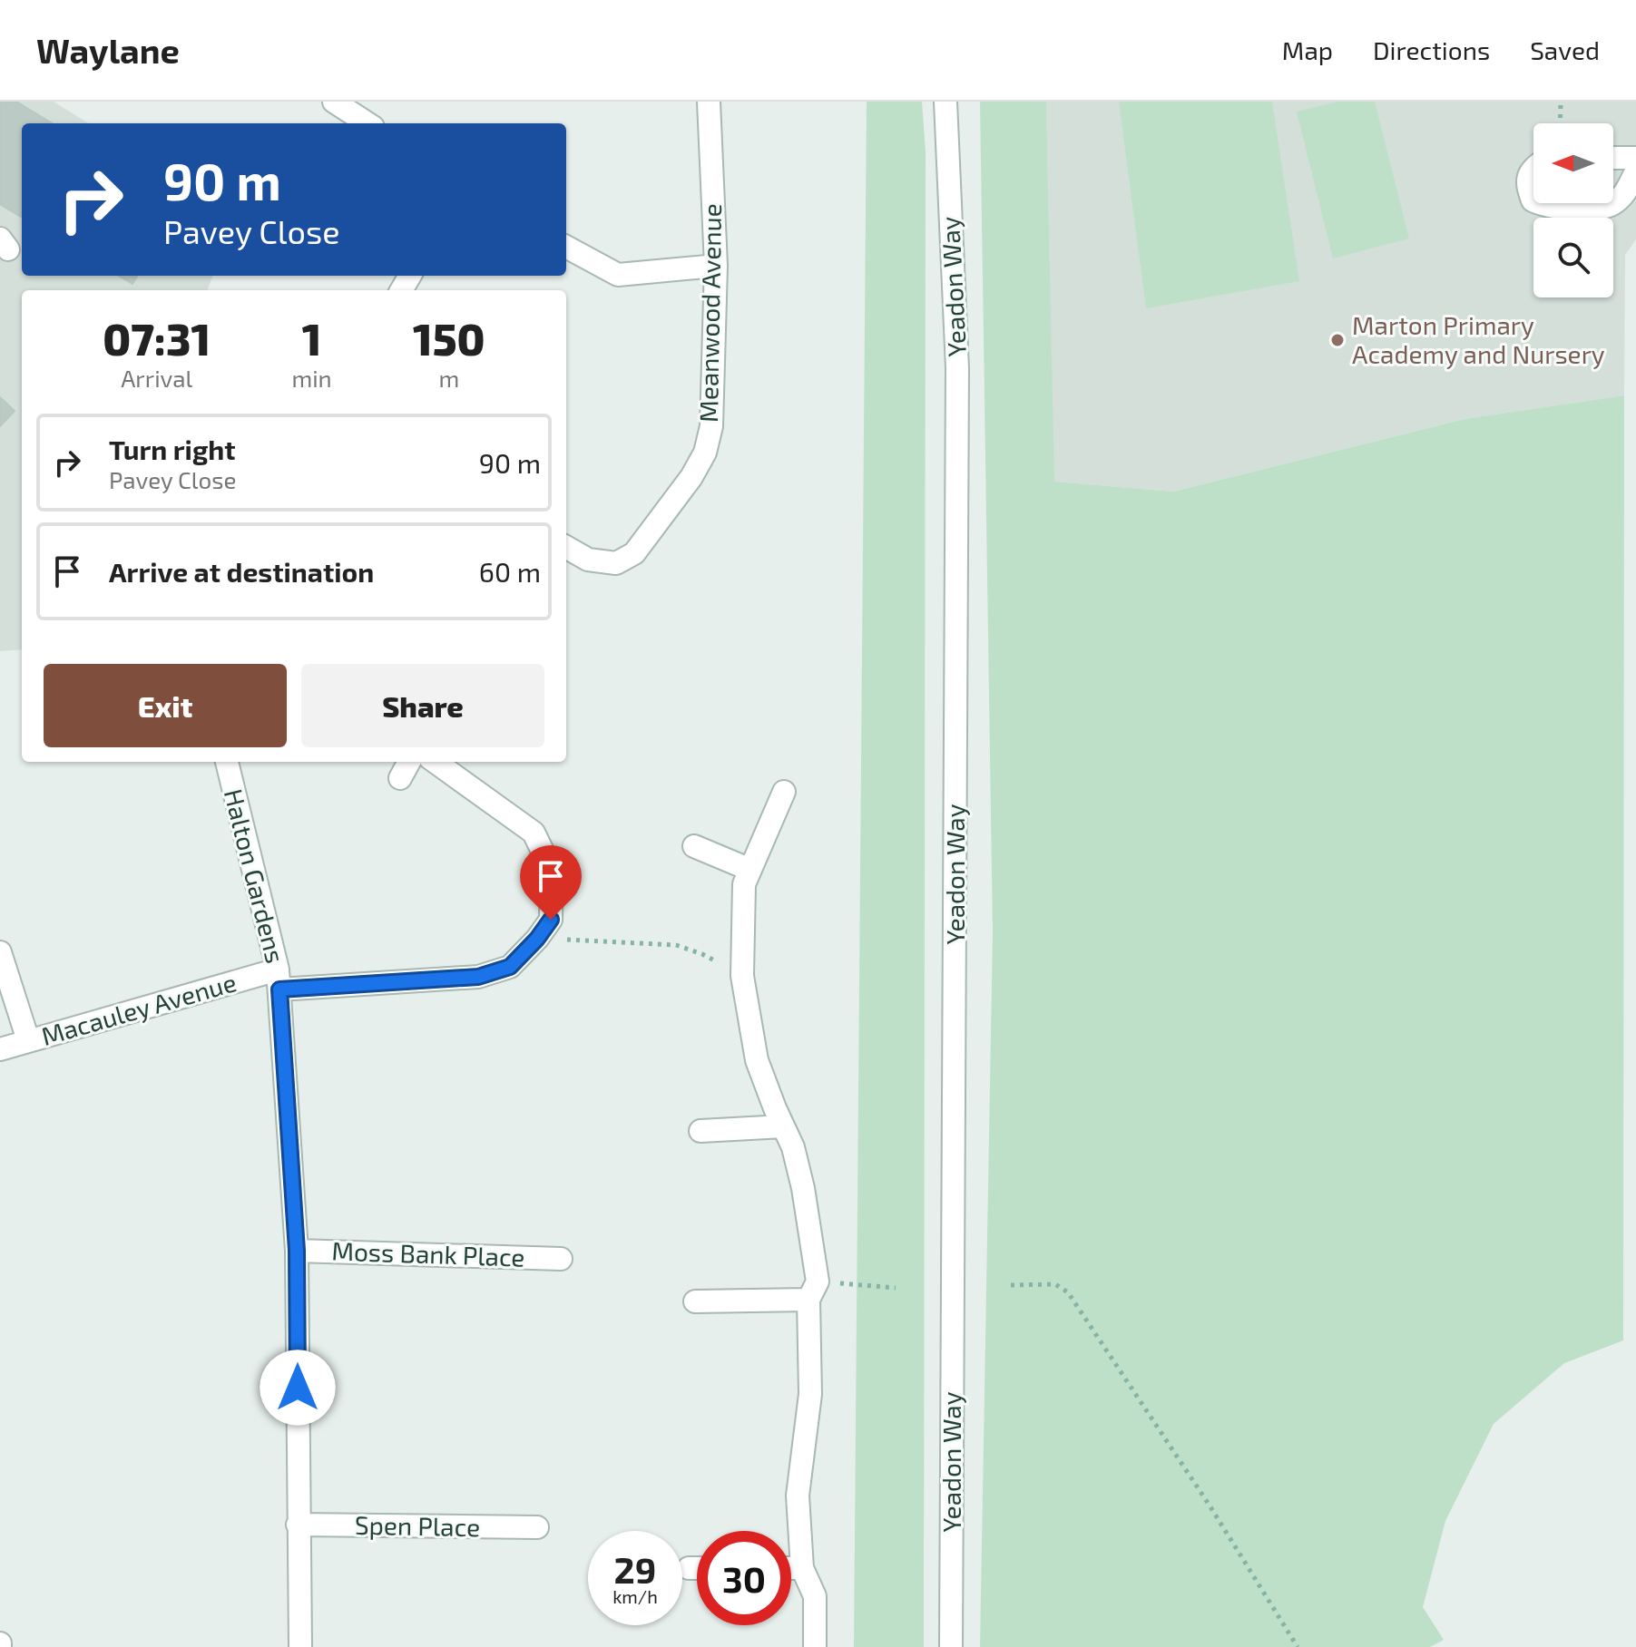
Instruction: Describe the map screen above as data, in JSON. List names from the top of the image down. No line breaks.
{"streets":{"street":["Yeadon Way","Meanwood Avenue","Halton Gardens","Macauley Avenue","Moss Bank Place","Spen Place"]},"crossings":[["Halton Gardens","Macauley Avenue"],["Halton Gardens","Moss Bank Place"],["Halton Gardens","Spen Place"]],"places":["Marton Primary Academy and Nursery"],"north":"left","page":{"header":"Waylane","nav":["Map","Directions","Saved"],"turn":["90 m","Pavey Close"],"eta":["07:31","Arrival","1","min","150","m"],"list":[{"name":"Turn right","note":"Pavey Close","value":"90 m"},{"name":"Arrive at destination","value":"60 m"}],"buttons":["Exit","Share"],"speed":"29 km/h","limit":"30"}}
